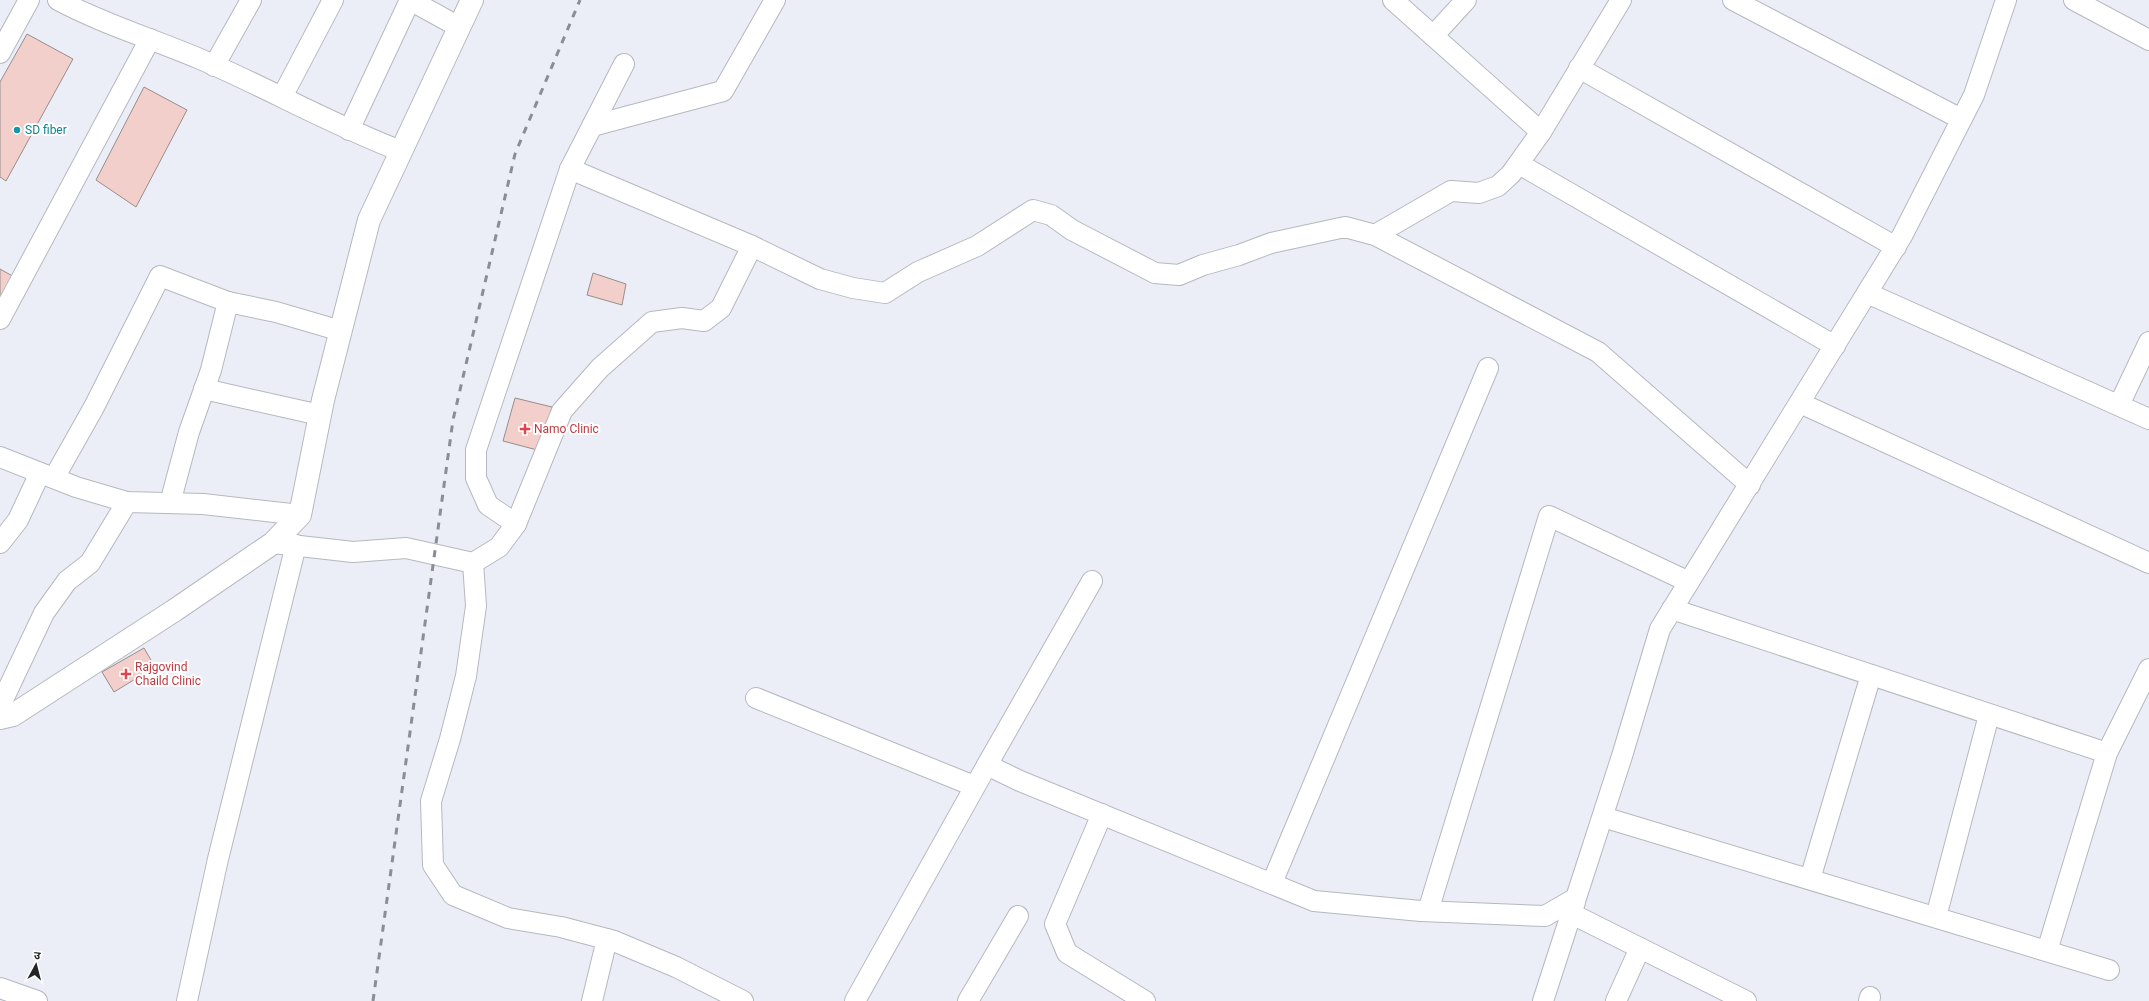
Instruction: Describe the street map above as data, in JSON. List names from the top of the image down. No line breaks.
{"places":{"other":["SD fiber"],"health":["Namo Clinic","Rajgovind Chaild Clinic"]},"north":"top"}
